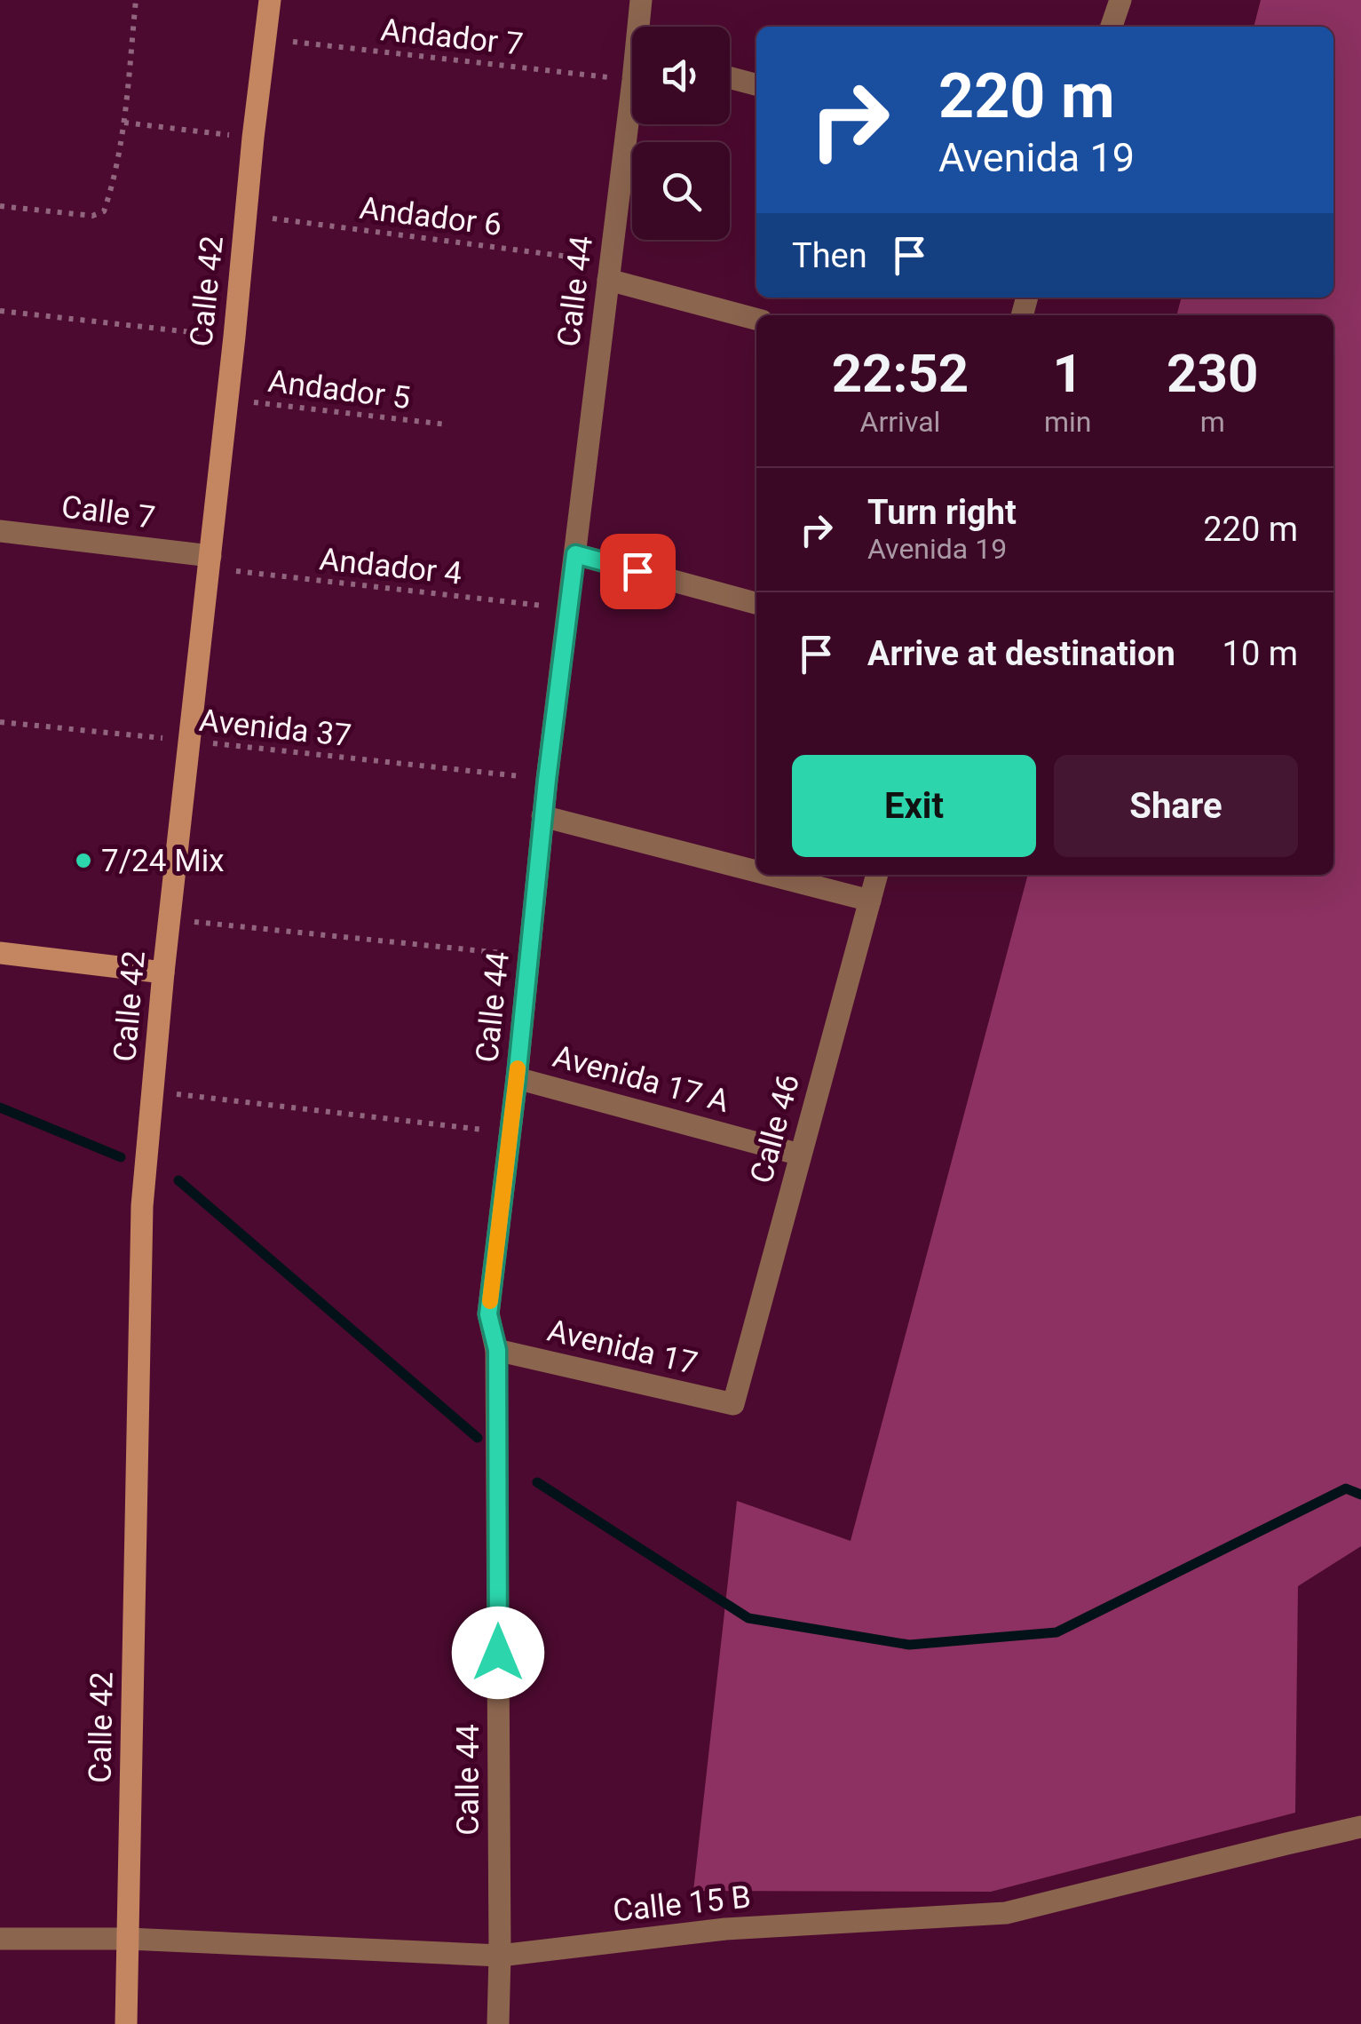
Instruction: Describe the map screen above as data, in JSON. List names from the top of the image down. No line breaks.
{"streets":{"street":["Calle 42","Calle 44","Calle 7","Avenida 17 A","Calle 46","Avenida 17","Calle 15 B"],"path":["Andador 7","Andador 6","Andador 5","Andador 4","Avenida 37"]},"crossings":[["Andador 7","Calle 42"],["Andador 6","Calle 42"],["Andador 6","Calle 44"],["Calle 42","Andador 5"],["Calle 42","Calle 7"],["Calle 42","Andador 4"],["Calle 42","Avenida 37"],["Calle 42","Calle 15 B"],["Calle 44","Andador 4"],["Calle 44","Avenida 37"],["Calle 44","Avenida 17 A"],["Calle 44","Avenida 17"],["Calle 44","Calle 15 B"],["Calle 7","Andador 4"],["Avenida 17 A","Calle 46"],["Calle 46","Avenida 17"]],"places":["7/24 Mix"],"page":{"turn":["220 m","Avenida 19"],"then":"Then","eta":["22:52","Arrival","1","min","230","m"],"list":[{"name":"Turn right","note":"Avenida 19","value":"220 m"},{"name":"Arrive at destination","value":"10 m"}],"buttons":["Exit","Share"]}}
